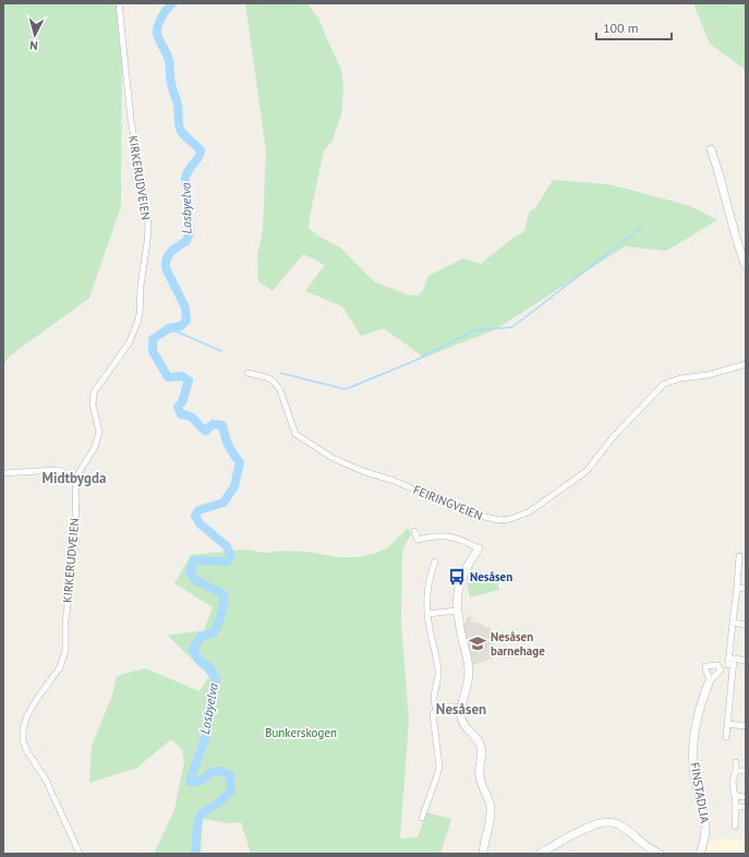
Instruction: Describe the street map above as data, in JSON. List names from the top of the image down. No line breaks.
{"streets":{"street":["KIRKERUDVEIEN","FEIRINGVEIEN","FINSTADLIA"]},"districts":["Midtbygda","Nesåsen"],"water":["Losbyelva"],"parks":["Bunkerskogen"],"places":{"bus stop":["Nesåsen"],"school or university":["Nesåsen barnehage"]},"scale_bar":"100 m","north":"bottom"}
